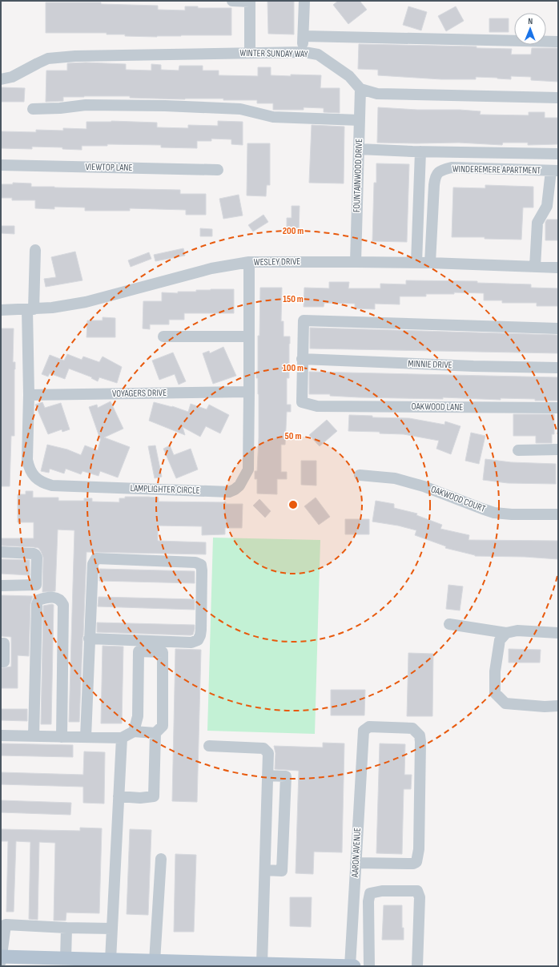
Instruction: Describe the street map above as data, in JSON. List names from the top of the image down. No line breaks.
{"streets":{"street":["WINTER SUNDAY WAY","VIEWTOP LANE","WINDEREMERE APARTMENT","FOUNTAINWOOD DRIVE","WESLEY DRIVE","MINNIE DRIVE","VOYAGERS DRIVE","OAKWOOD LANE","LAMPLIGHTER CIRCLE","OAKWOOD COURT","AARON AVENUE"]},"crossings":[["WINTER SUNDAY WAY","FOUNTAINWOOD DRIVE"],["WINDEREMERE APARTMENT","WESLEY DRIVE"],["FOUNTAINWOOD DRIVE","WESLEY DRIVE"],["WESLEY DRIVE","LAMPLIGHTER CIRCLE"],["MINNIE DRIVE","OAKWOOD LANE"],["VOYAGERS DRIVE","LAMPLIGHTER CIRCLE"]],"north":"top","rings":["200 m","150 m","100 m","50 m"]}
